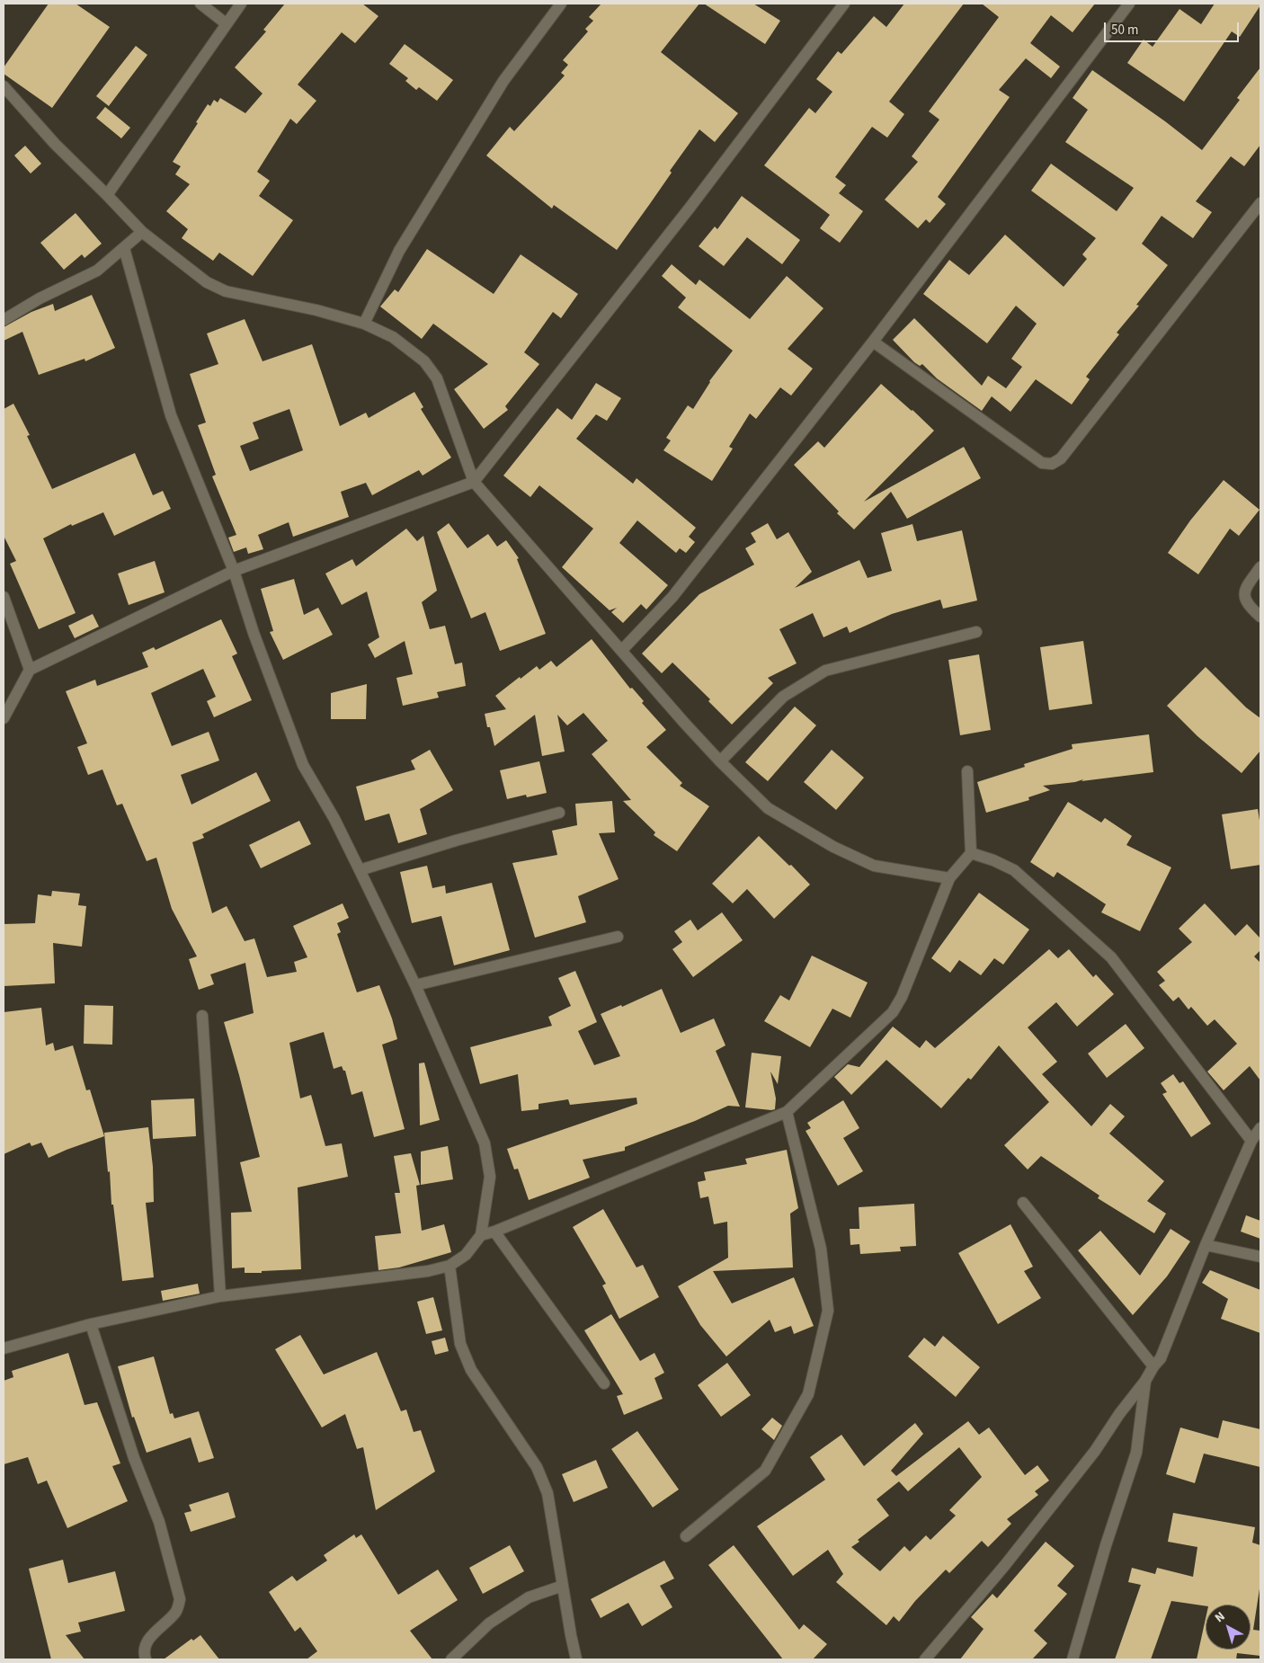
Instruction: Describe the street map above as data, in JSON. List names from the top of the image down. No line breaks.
{"scale_bar":"50 m","north":"top left"}
